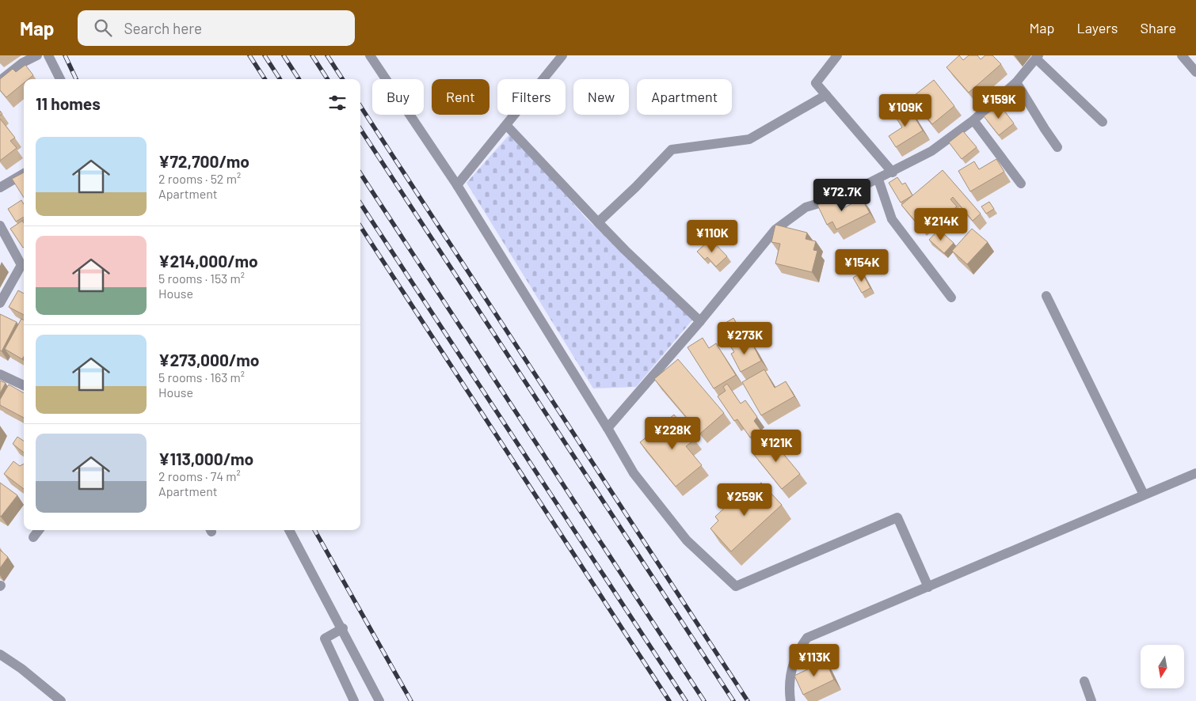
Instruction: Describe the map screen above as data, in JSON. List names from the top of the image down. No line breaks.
{"north":"bottom","page":{"header":"Map","search":"Search here","nav":["Map","Layers","Share"],"chip":["Buy","Rent","Filters","New","Apartment"],"heading":"11 homes","price":["¥159K","¥109K","¥72.7K","¥214K","¥110K","¥154K","¥273K","¥228K","¥121K","¥259K","¥113K"],"list":[{"name":"¥72,700/mo","note":"2 rooms · 52 m² · Apartment"},{"name":"¥214,000/mo","note":"5 rooms · 153 m² · House"},{"name":"¥273,000/mo","note":"5 rooms · 163 m² · House"},{"name":"¥113,000/mo","note":"2 rooms · 74 m² · Apartment"}]}}
